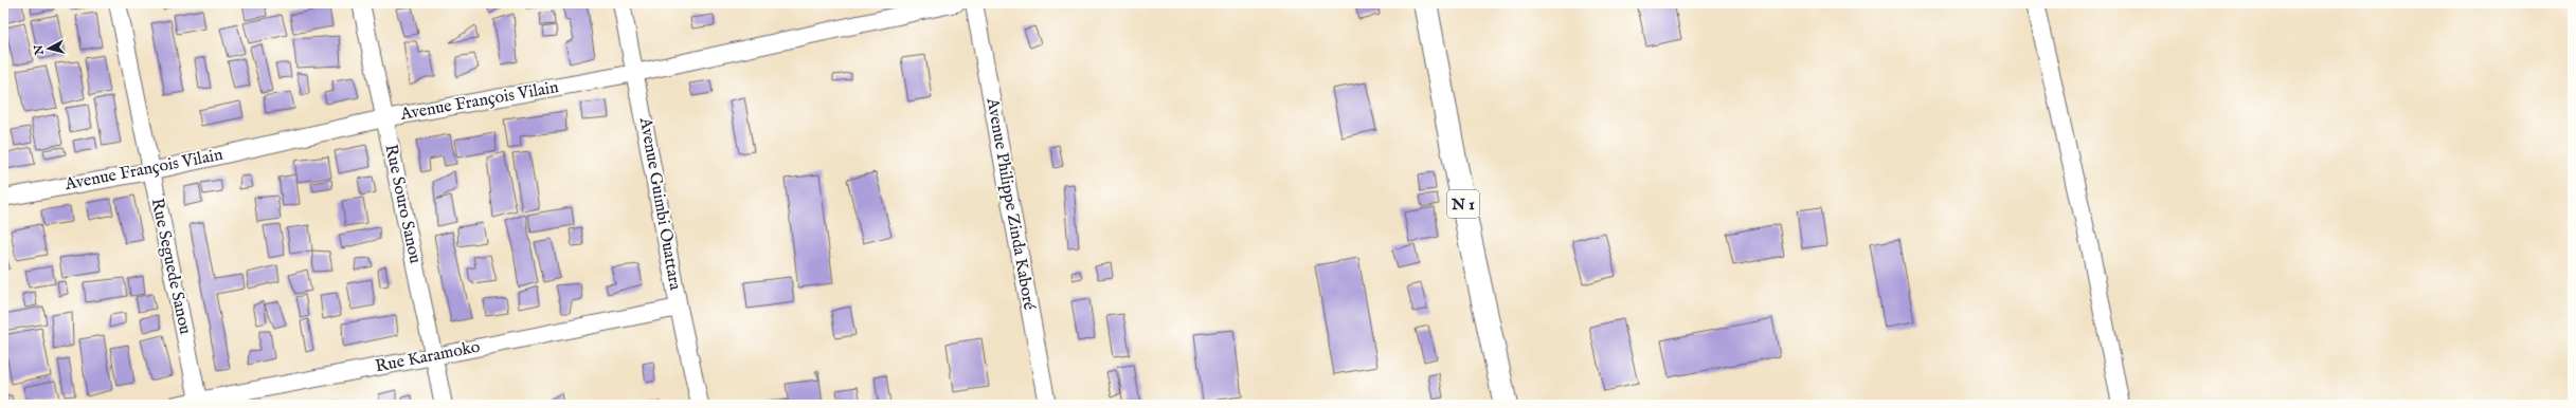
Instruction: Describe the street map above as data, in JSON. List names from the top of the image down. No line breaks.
{"streets":{"highway":["N 1"],"street":["Avenue François Vilain","Rue Souro Sanou","Avenue Guimbi Ouattara","Avenue Philippe Zinda Kaboré","Rue Seguede Sanou","Rue Karamoko"]},"crossings":[["Avenue François Vilain","Rue Souro Sanou"],["Avenue François Vilain","Avenue Guimbi Ouattara"],["Avenue François Vilain","Rue Seguede Sanou"],["Rue Souro Sanou","Rue Karamoko"],["Avenue Guimbi Ouattara","Rue Karamoko"],["Rue Seguede Sanou","Rue Karamoko"]],"north":"left"}
